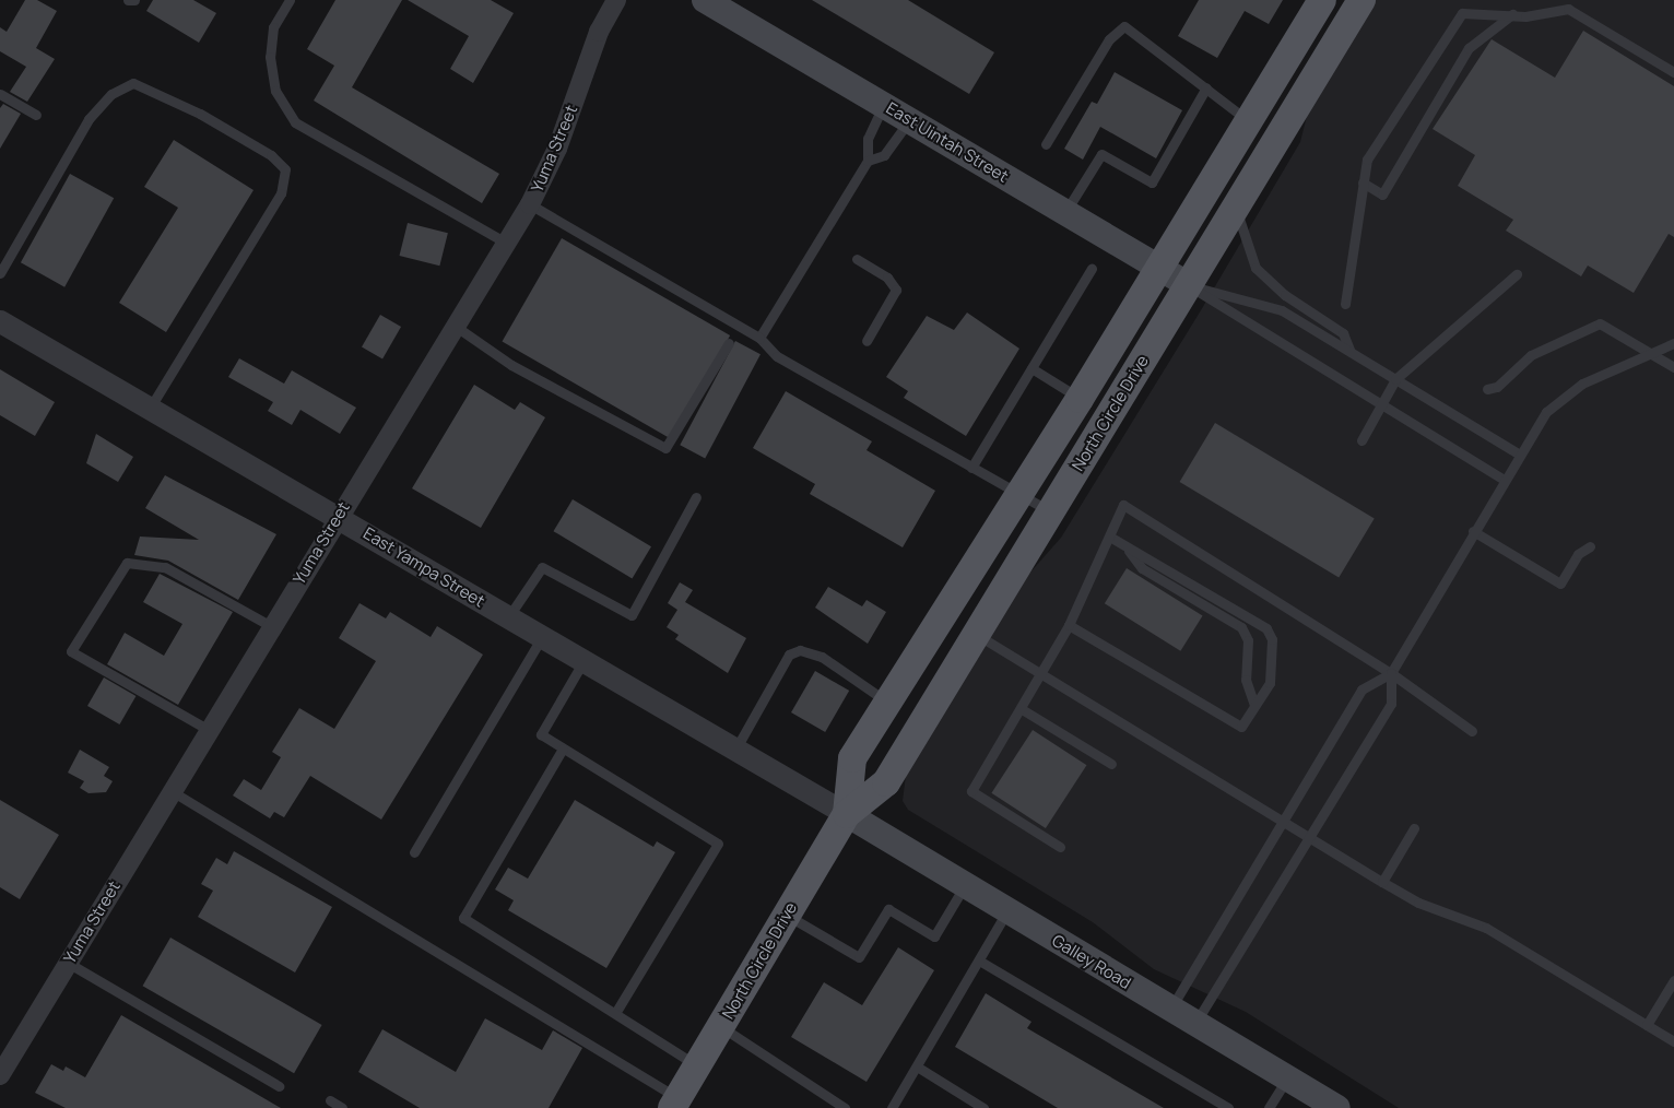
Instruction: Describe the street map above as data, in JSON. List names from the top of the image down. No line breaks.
{"streets":{"main road":["East Uintah Street","North Circle Drive","Galley Road"],"street":["Yuma Street","East Yampa Street"]},"crossings":[["East Uintah Street","North Circle Drive"],["Yuma Street","East Yampa Street"],["North Circle Drive","East Yampa Street"],["North Circle Drive","Galley Road"],["East Yampa Street","Galley Road"]]}
